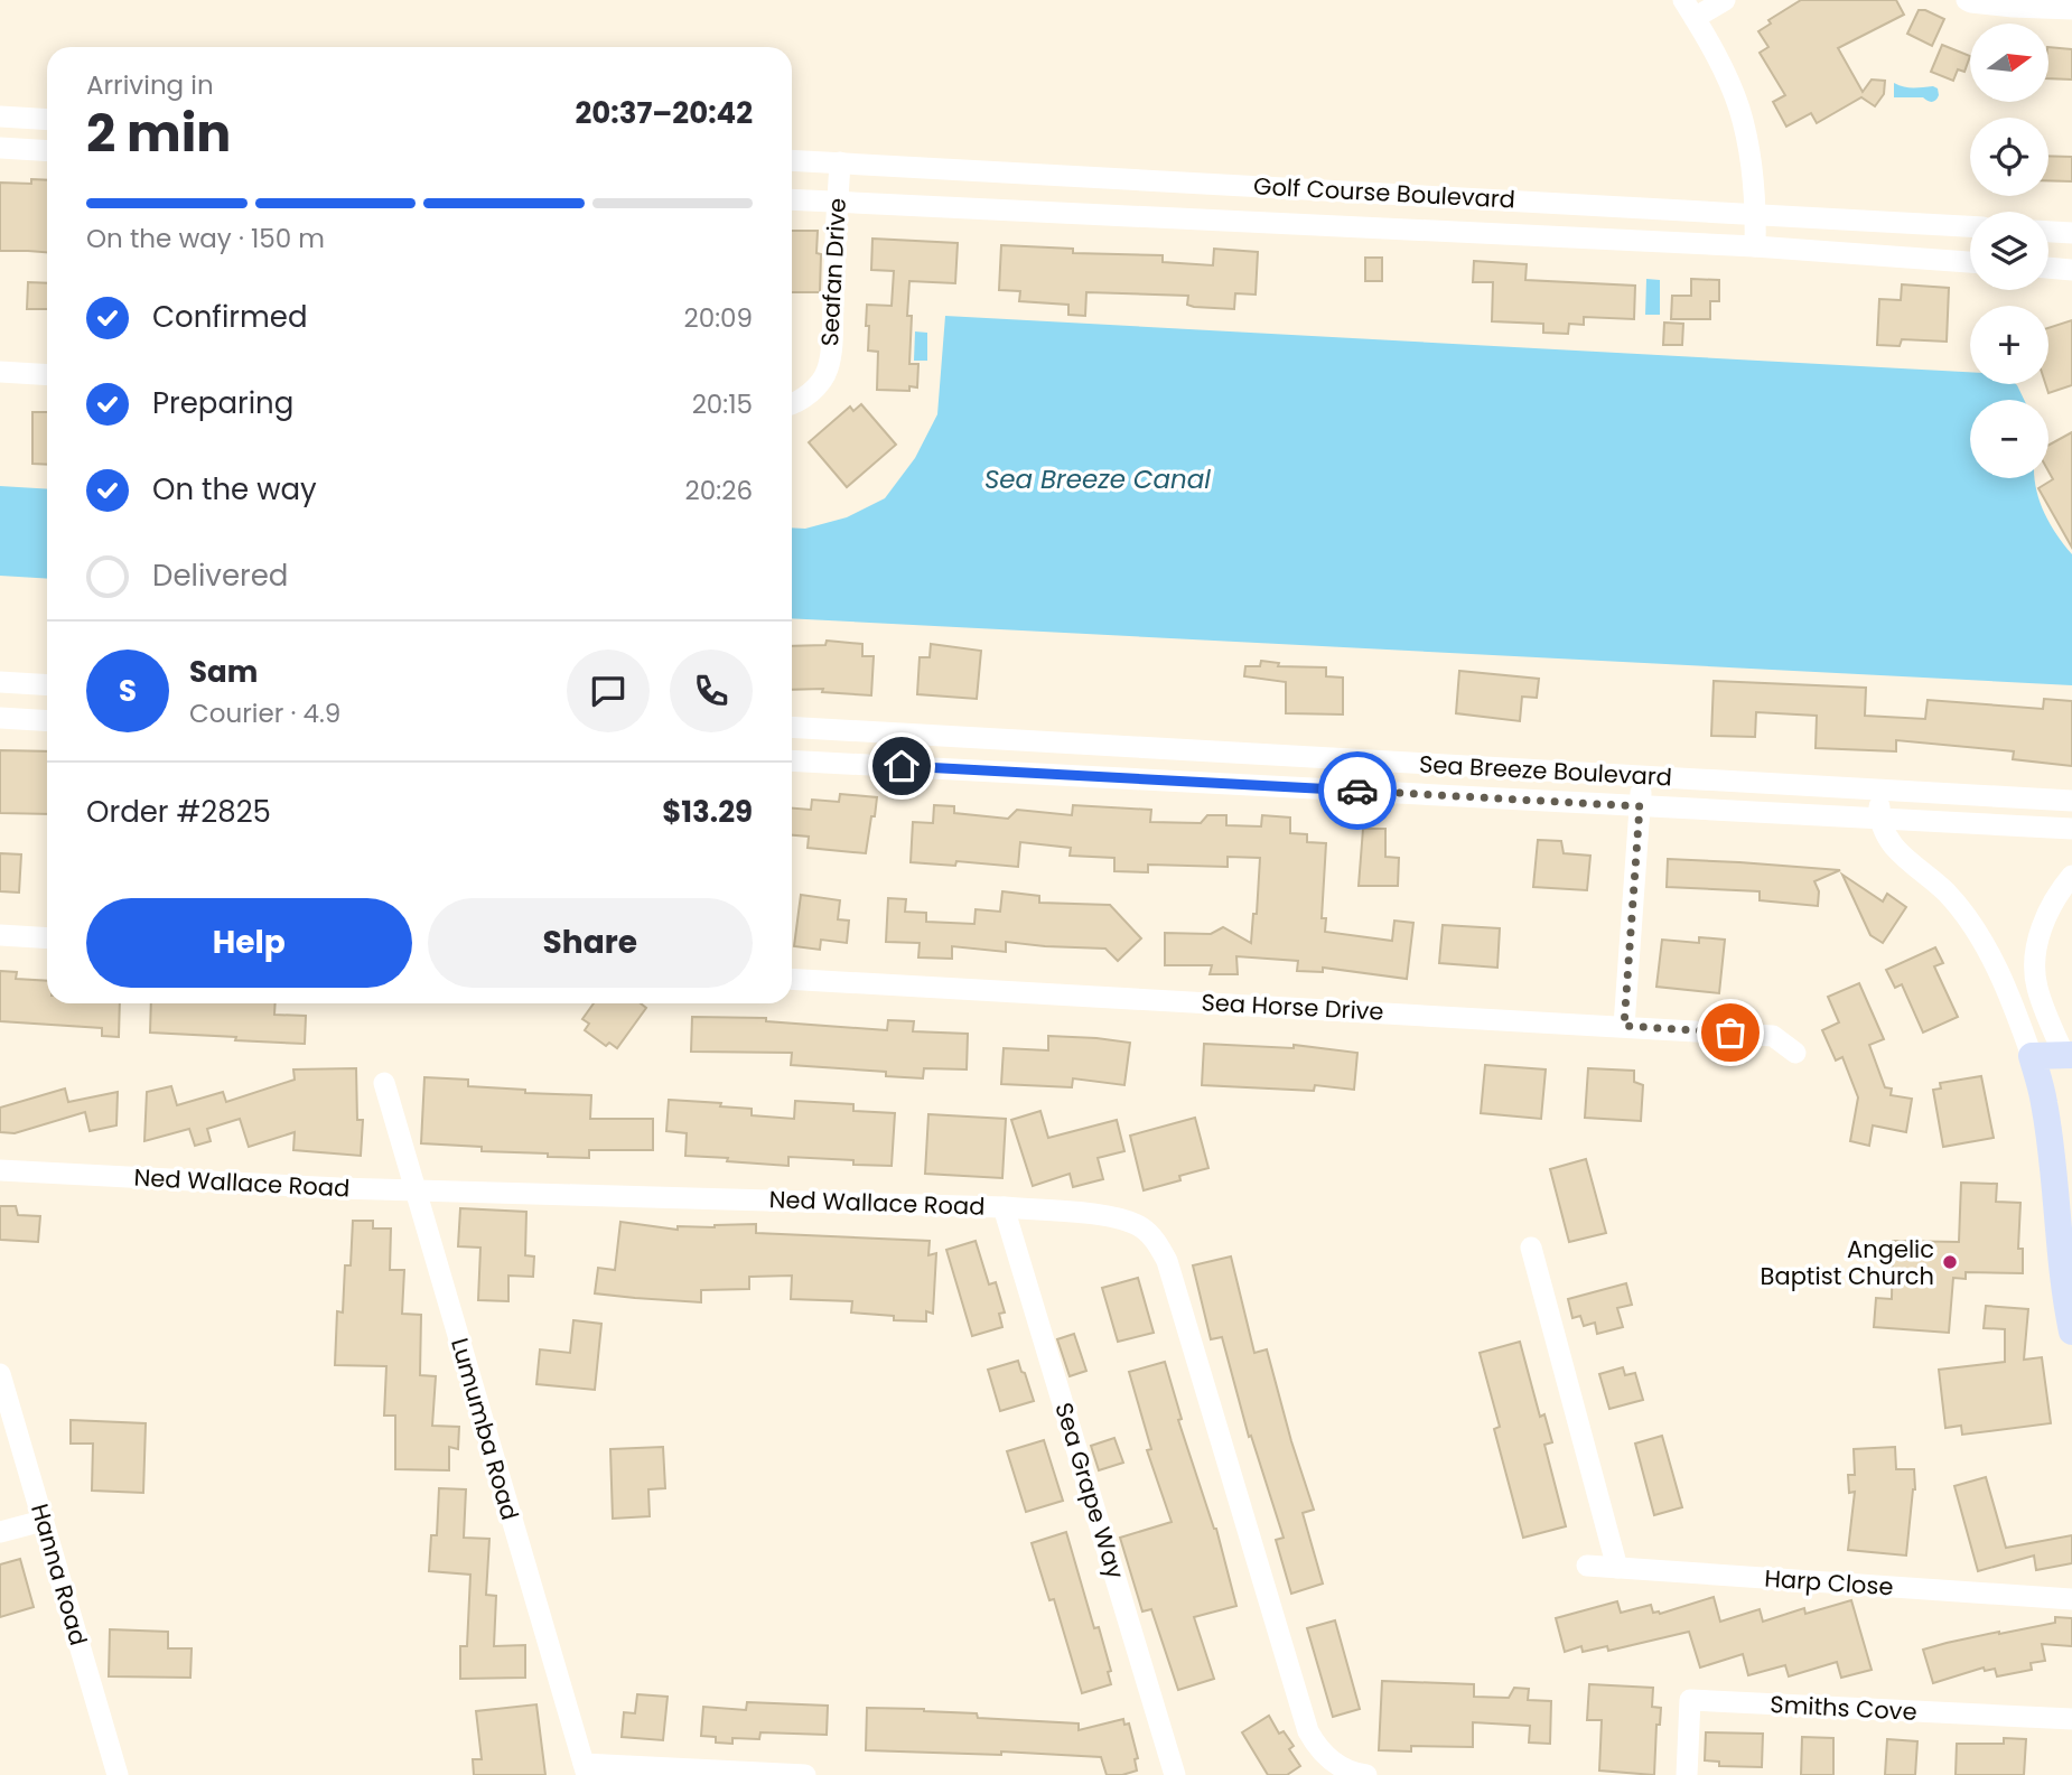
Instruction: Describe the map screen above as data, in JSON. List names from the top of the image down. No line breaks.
{"streets":{"street":["Golf Course Boulevard","Seafan Drive","Sea Breeze Boulevard","Sea Horse Drive","Ned Wallace Road","Lumumba Road","Sea Grape Way","Hanna Road","Harp Close","Smiths Cove"]},"crossings":[["Golf Course Boulevard","Seafan Drive"],["Ned Wallace Road","Lumumba Road"],["Ned Wallace Road","Sea Grape Way"]],"water":["Sea Breeze Canal"],"places":["Angelic Baptist Church"],"north":"right","page":{"map_buttons":["+","−"],"heading":["2 min","Arriving in","20:37–20:42"],"panel":["Sam","Courier · 4.9","Order #2825","$13.29"],"bar":"On the way · 150 m","list":[["Confirmed","20:09"],["Preparing","20:15"],["On the way","20:26"],"Delivered"],"round":"S","buttons":["Help","Share"]}}
